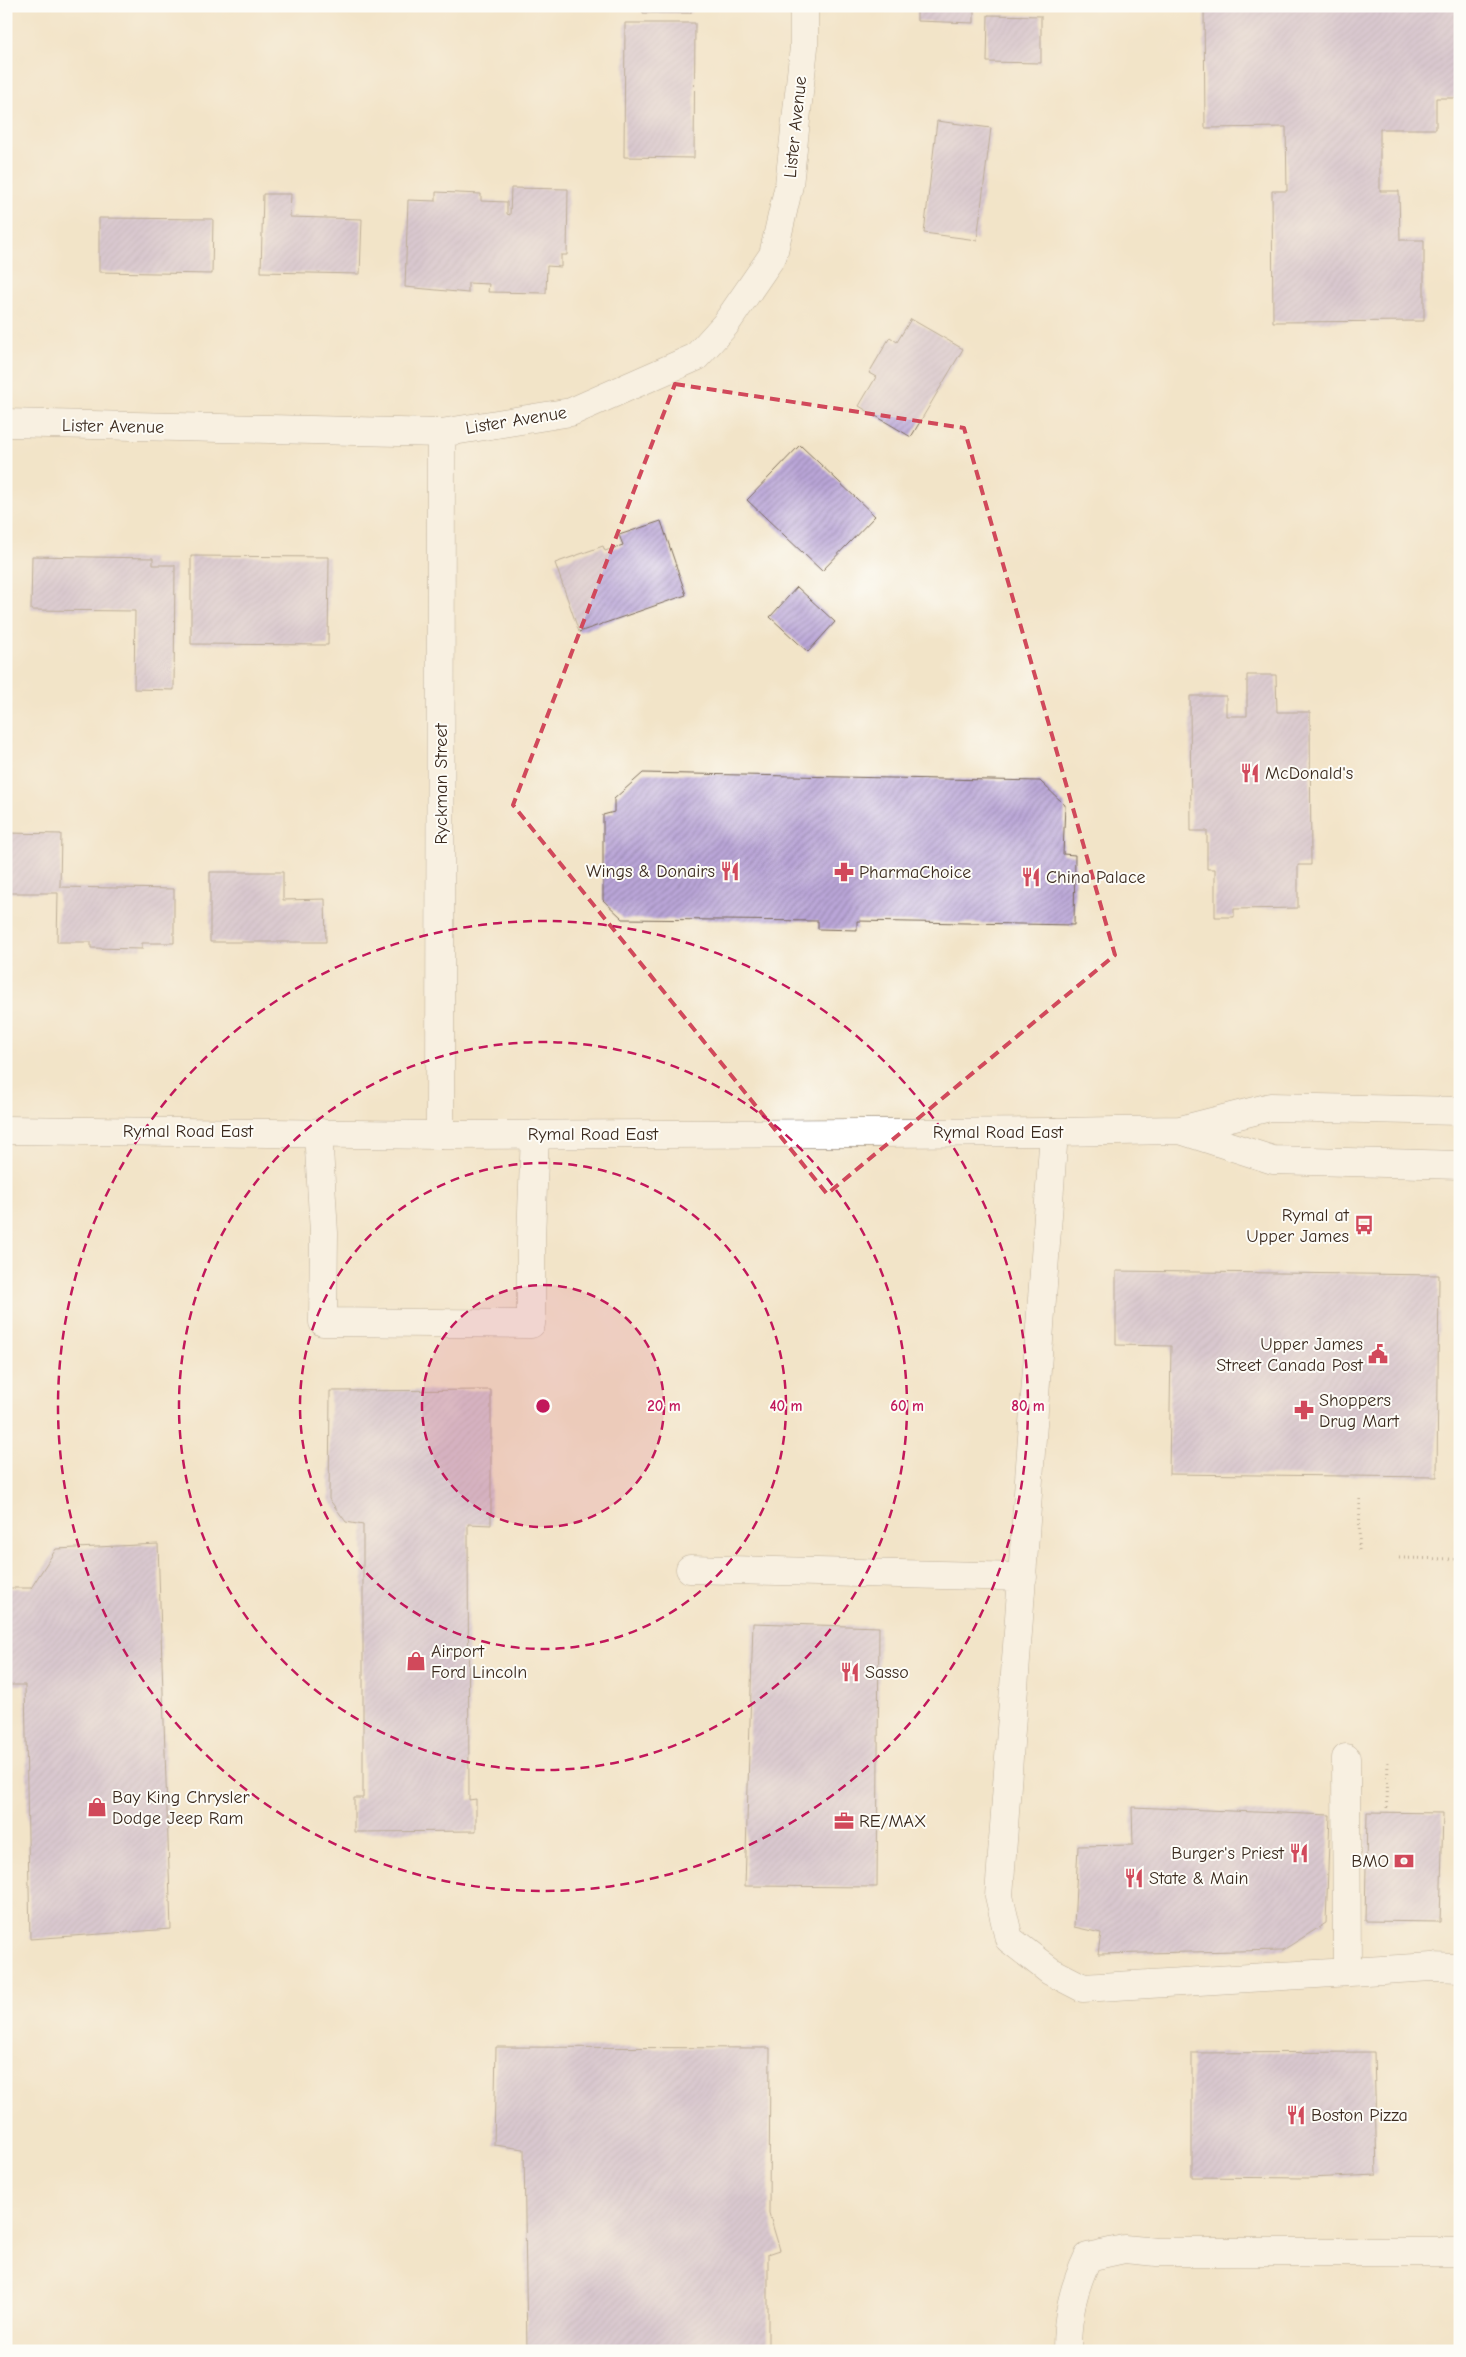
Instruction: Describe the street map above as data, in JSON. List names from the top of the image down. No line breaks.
{"streets":{"street":["Lister Avenue","Ryckman Street","Rymal Road East"]},"crossings":[["Lister Avenue","Ryckman Street"],["Ryckman Street","Rymal Road East"]],"places":{"restaurant":["McDonald's","Wings & Donairs","China Palace","Sasso","Burger's Priest","State & Main","Boston Pizza"],"pharmacy":["PharmaChoice","Shoppers Drug Mart"],"bus stop":["Rymal at Upper James"],"public building":["Upper James Street Canada Post"],"shop":["Airport Ford Lincoln","Bay King Chrysler Dodge Jeep Ram"],"office":["RE/MAX"],"bank":["BMO"]},"rings":["20 m","40 m","60 m","80 m"]}
